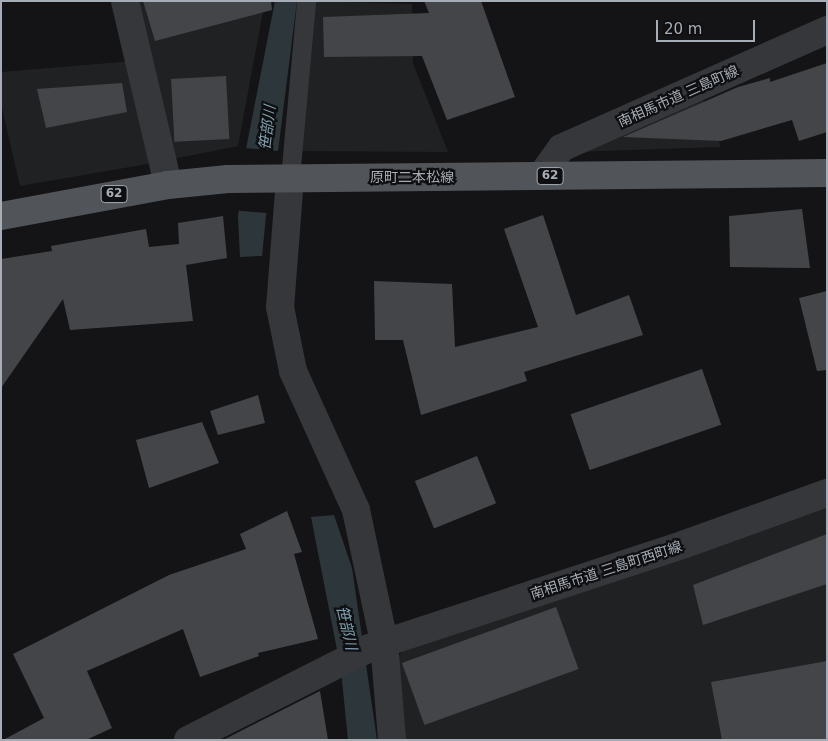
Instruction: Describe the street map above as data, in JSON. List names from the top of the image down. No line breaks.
{"streets":{"main road":["62","原町二本松線"],"street":["南相馬市道 三島町線","南相馬市道 三島町西町線"]},"crossings":[["南相馬市道 三島町線","原町二本松線"]],"water":["笹部川"],"scale_bar":"20 m"}
